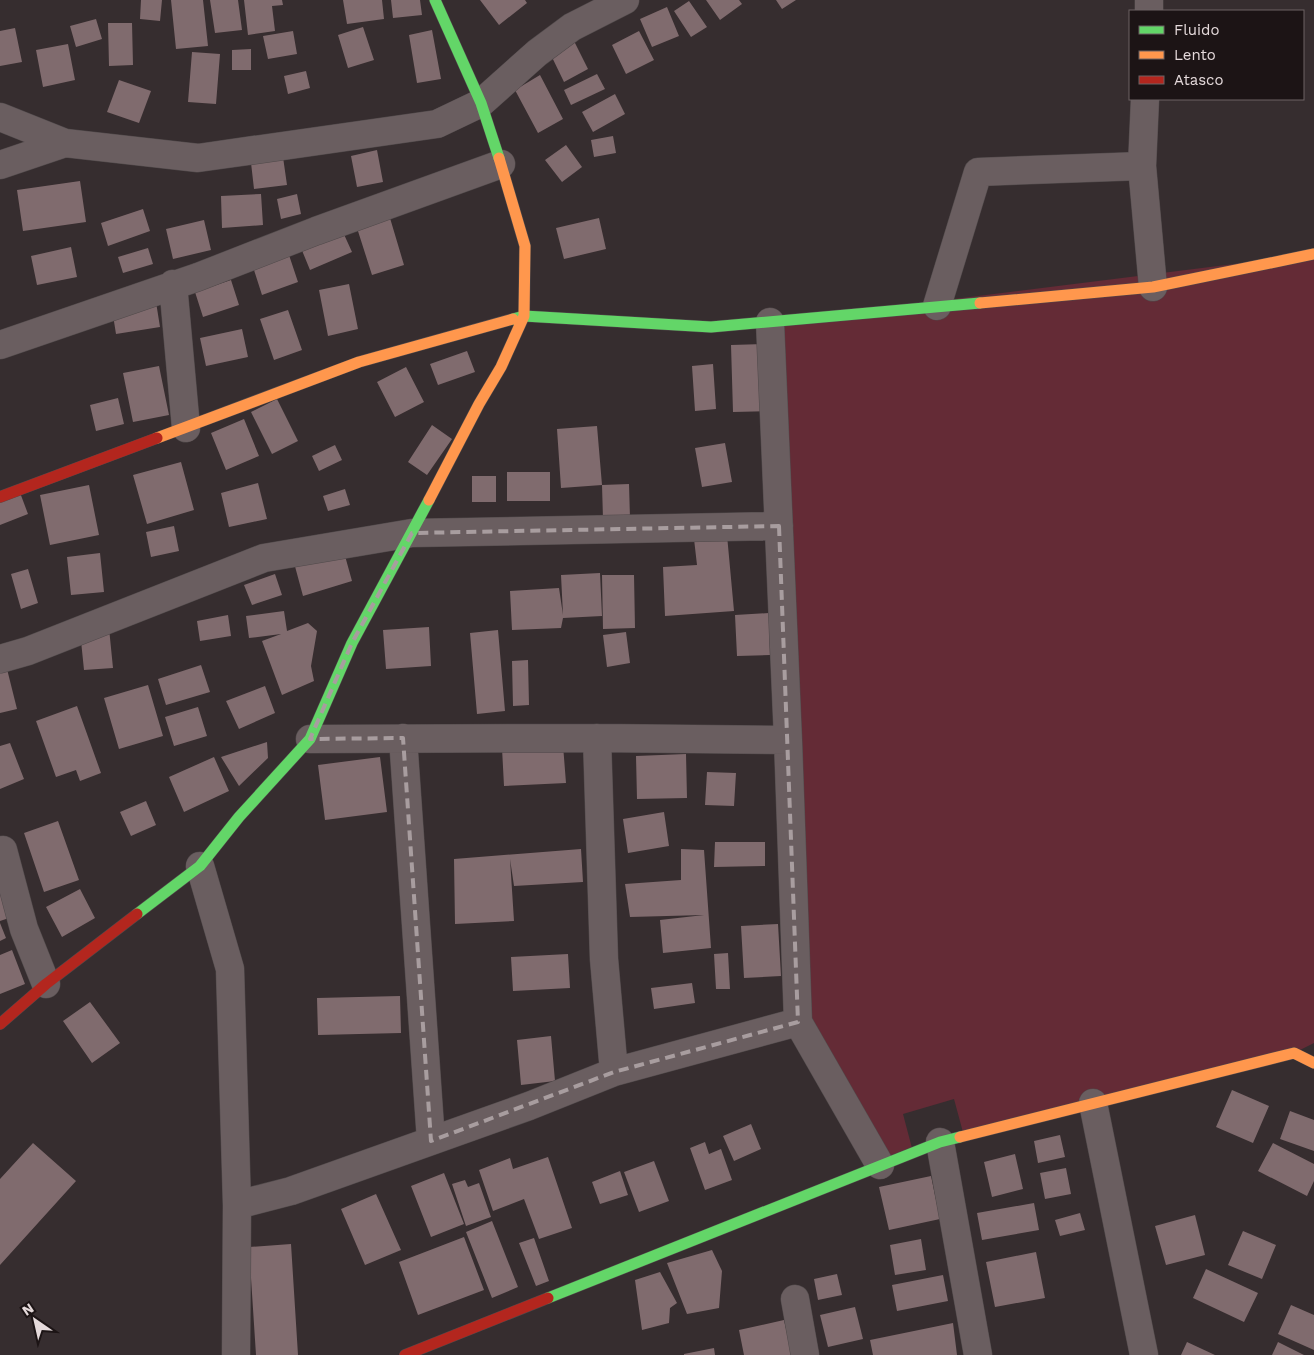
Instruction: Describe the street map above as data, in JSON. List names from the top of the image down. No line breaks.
{"legend":["Fluido","Lento","Atasco"],"north":"top left"}
